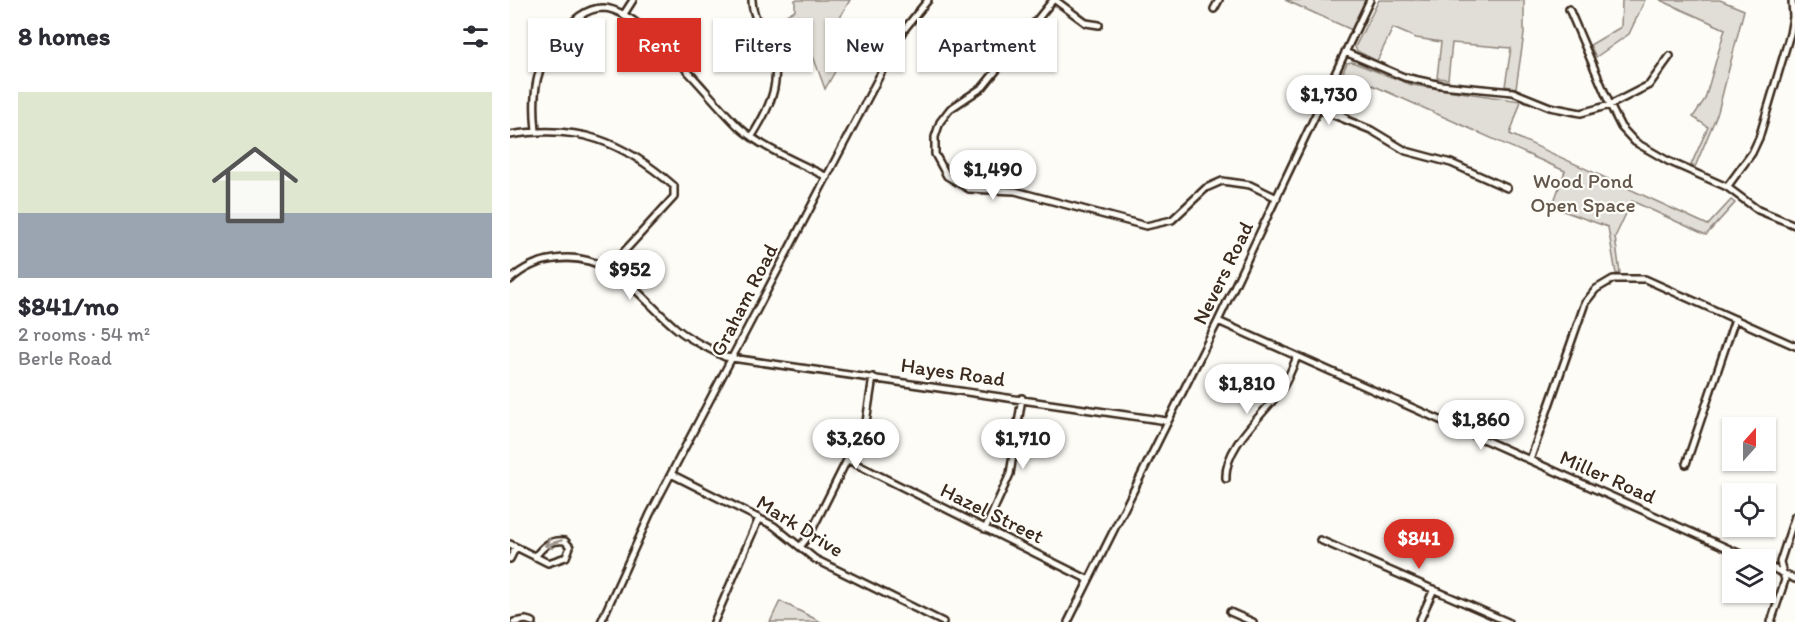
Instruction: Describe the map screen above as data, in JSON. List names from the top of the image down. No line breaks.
{"streets":{"street":["Nevers Road","Graham Road","Hayes Road","Miller Road","Hazel Street","Mark Drive"]},"crossings":[["Nevers Road","Hayes Road"],["Nevers Road","Miller Road"],["Nevers Road","Hazel Street"],["Graham Road","Hayes Road"],["Graham Road","Mark Drive"]],"parks":["Wood Pond Open Space"],"north":"top","page":{"heading":"8 homes","chip":["Buy","Rent","Filters","New","Apartment"],"list":[{"name":"$841/mo","note":"2 rooms · 54 m² · Berle Road"}],"price":["$1,730","$1,490","$952","$1,810","$1,860","$3,260","$1,710","$841"]}}
